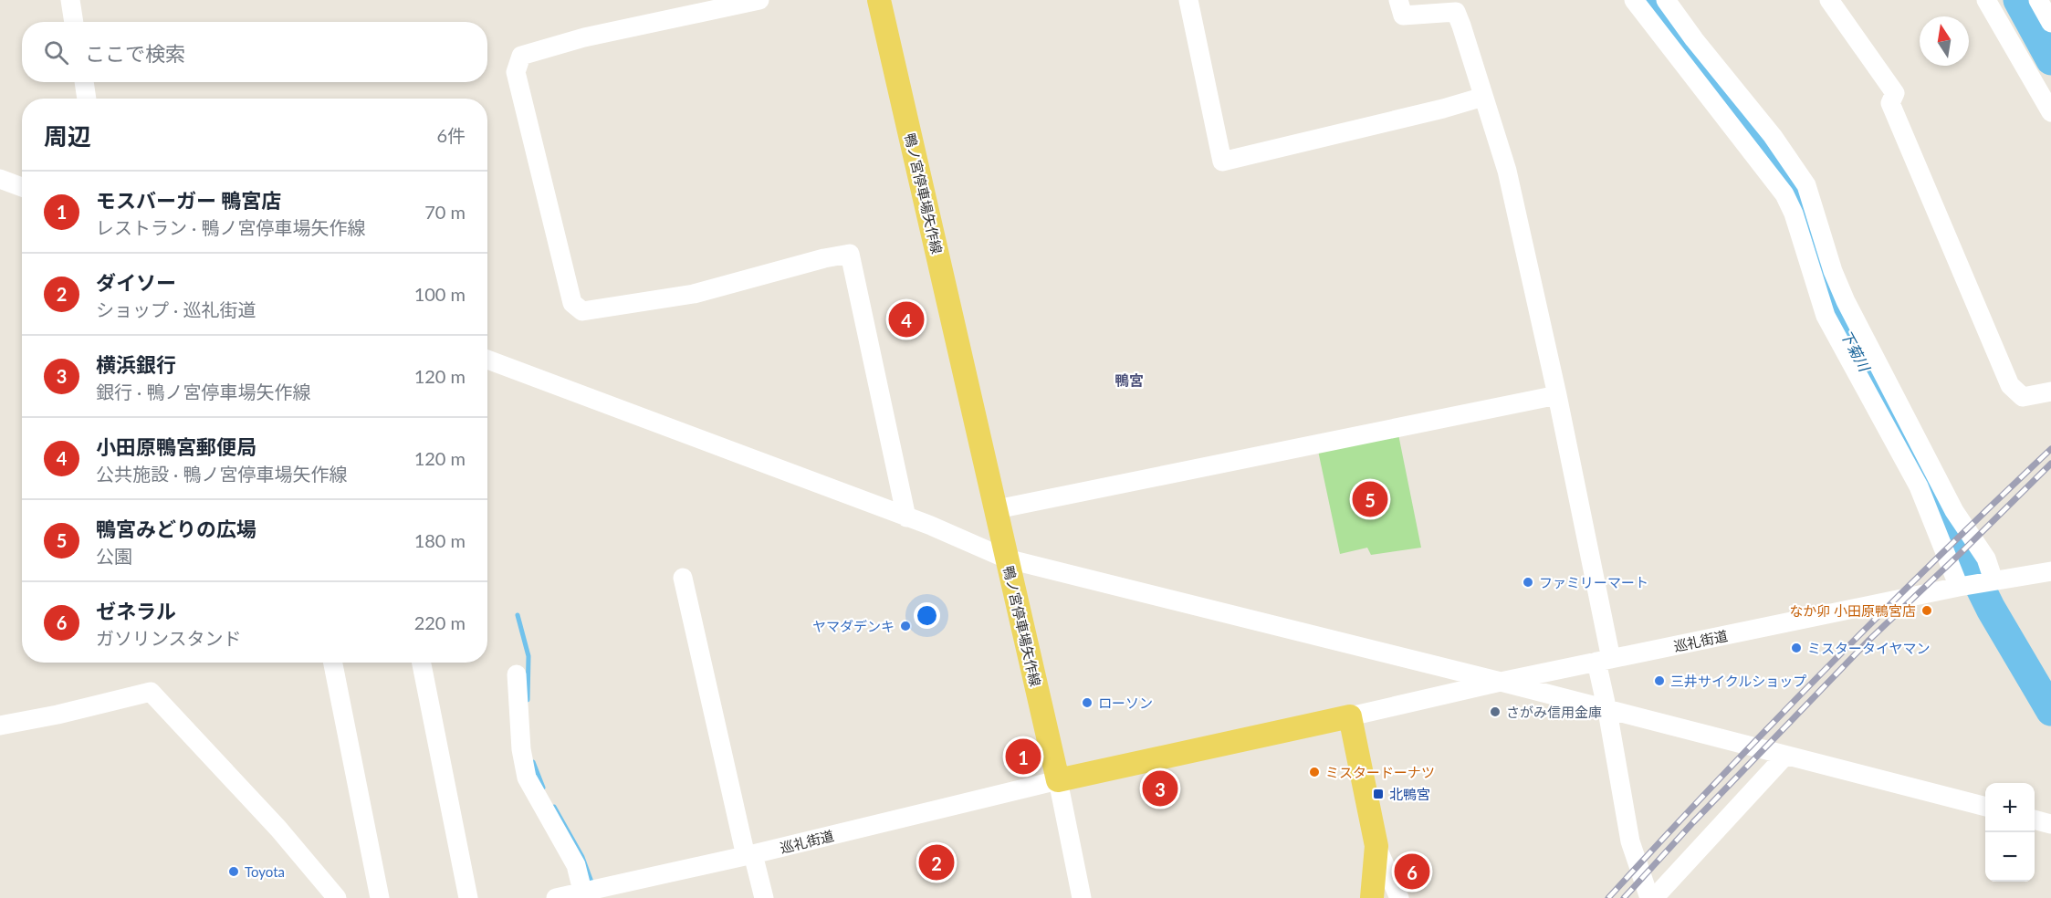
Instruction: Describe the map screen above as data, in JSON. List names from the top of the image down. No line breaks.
{"streets":{"main road":["鴨ノ宮停車場矢作線"],"street":["巡礼街道"]},"crossings":[["鴨ノ宮停車場矢作線","巡礼街道"]],"districts":["鴨宮"],"water":["下菊川"],"places":{"other":["ファミリーマート","なか卯 小田原鴨宮店","ヤマダデンキ","ミスタータイヤマン","三井サイクルショップ","ローソン","さがみ信用金庫","ミスタードーナツ","Toyota"],"transit":["北鴨宮"]},"north":"top","page":{"search":"ここで検索","heading":["周辺","6件"],"list":[{"mark":"1","name":"モスバーガー 鴨宮店","note":"レストラン · 鴨ノ宮停車場矢作線","value":"70 m"},{"mark":"2","name":"ダイソー","note":"ショップ · 巡礼街道","value":"100 m"},{"mark":"3","name":"横浜銀行","note":"銀行 · 鴨ノ宮停車場矢作線","value":"120 m"},{"mark":"4","name":"小田原鴨宮郵便局","note":"公共施設 · 鴨ノ宮停車場矢作線","value":"120 m"},{"mark":"5","name":"鴨宮みどりの広場","note":"公園","value":"180 m"},{"mark":"6","name":"ゼネラル","note":"ガソリンスタンド","value":"220 m"}],"pins":["4","5","1","3","2","6"],"map_buttons":["+","−"]}}
